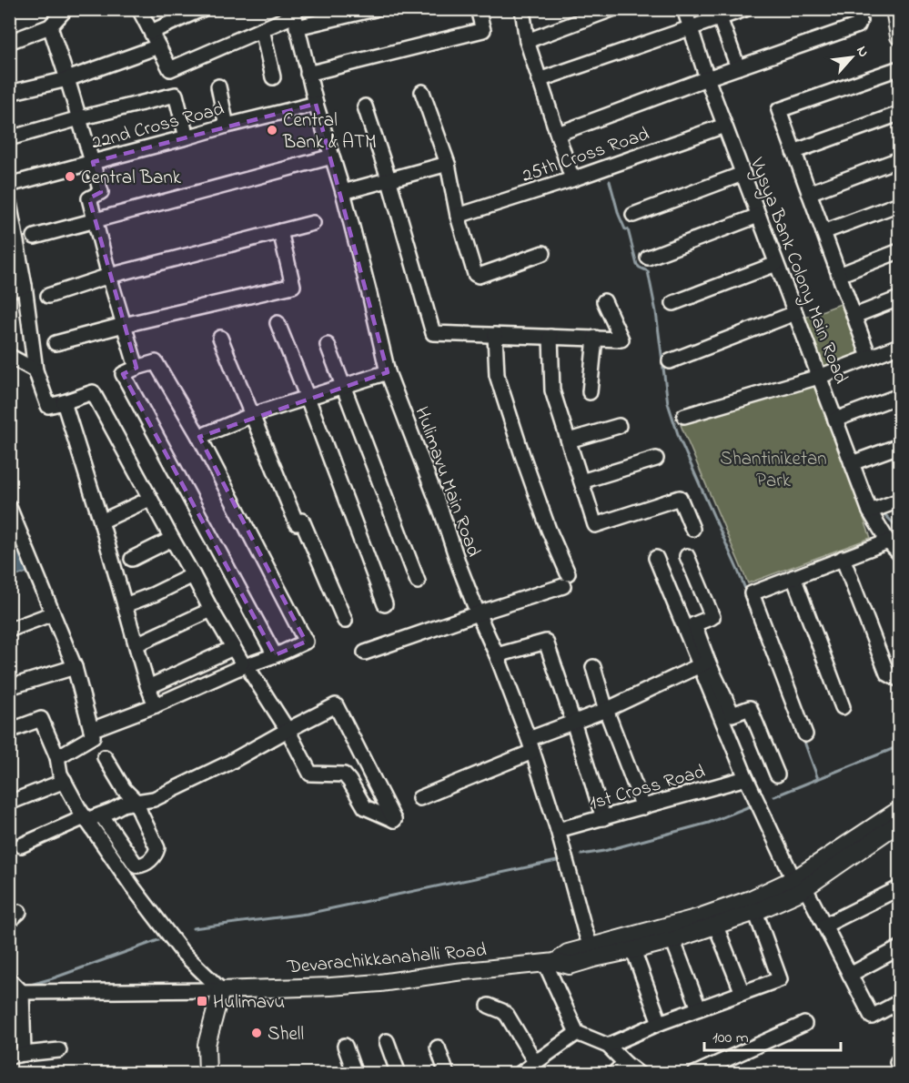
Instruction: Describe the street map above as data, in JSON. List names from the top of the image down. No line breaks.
{"streets":{"main road":["Devarachikkanahalli Road"],"street":["22nd Cross Road","25th Cross Road","Vysya Bank Colony Main Road","Hulimavu Main Road","1st Cross Road"]},"crossings":[["22nd Cross Road","Hulimavu Main Road"],["25th Cross Road","Vysya Bank Colony Main Road"],["Hulimavu Main Road","1st Cross Road"],["Hulimavu Main Road","Devarachikkanahalli Road"]],"parks":["Shantiniketan Park"],"places":{"other":["Central Bank & ATM","Central Bank","Shell"],"transit":["Hulimavu"]},"scale_bar":"100 m","north":"top right"}
